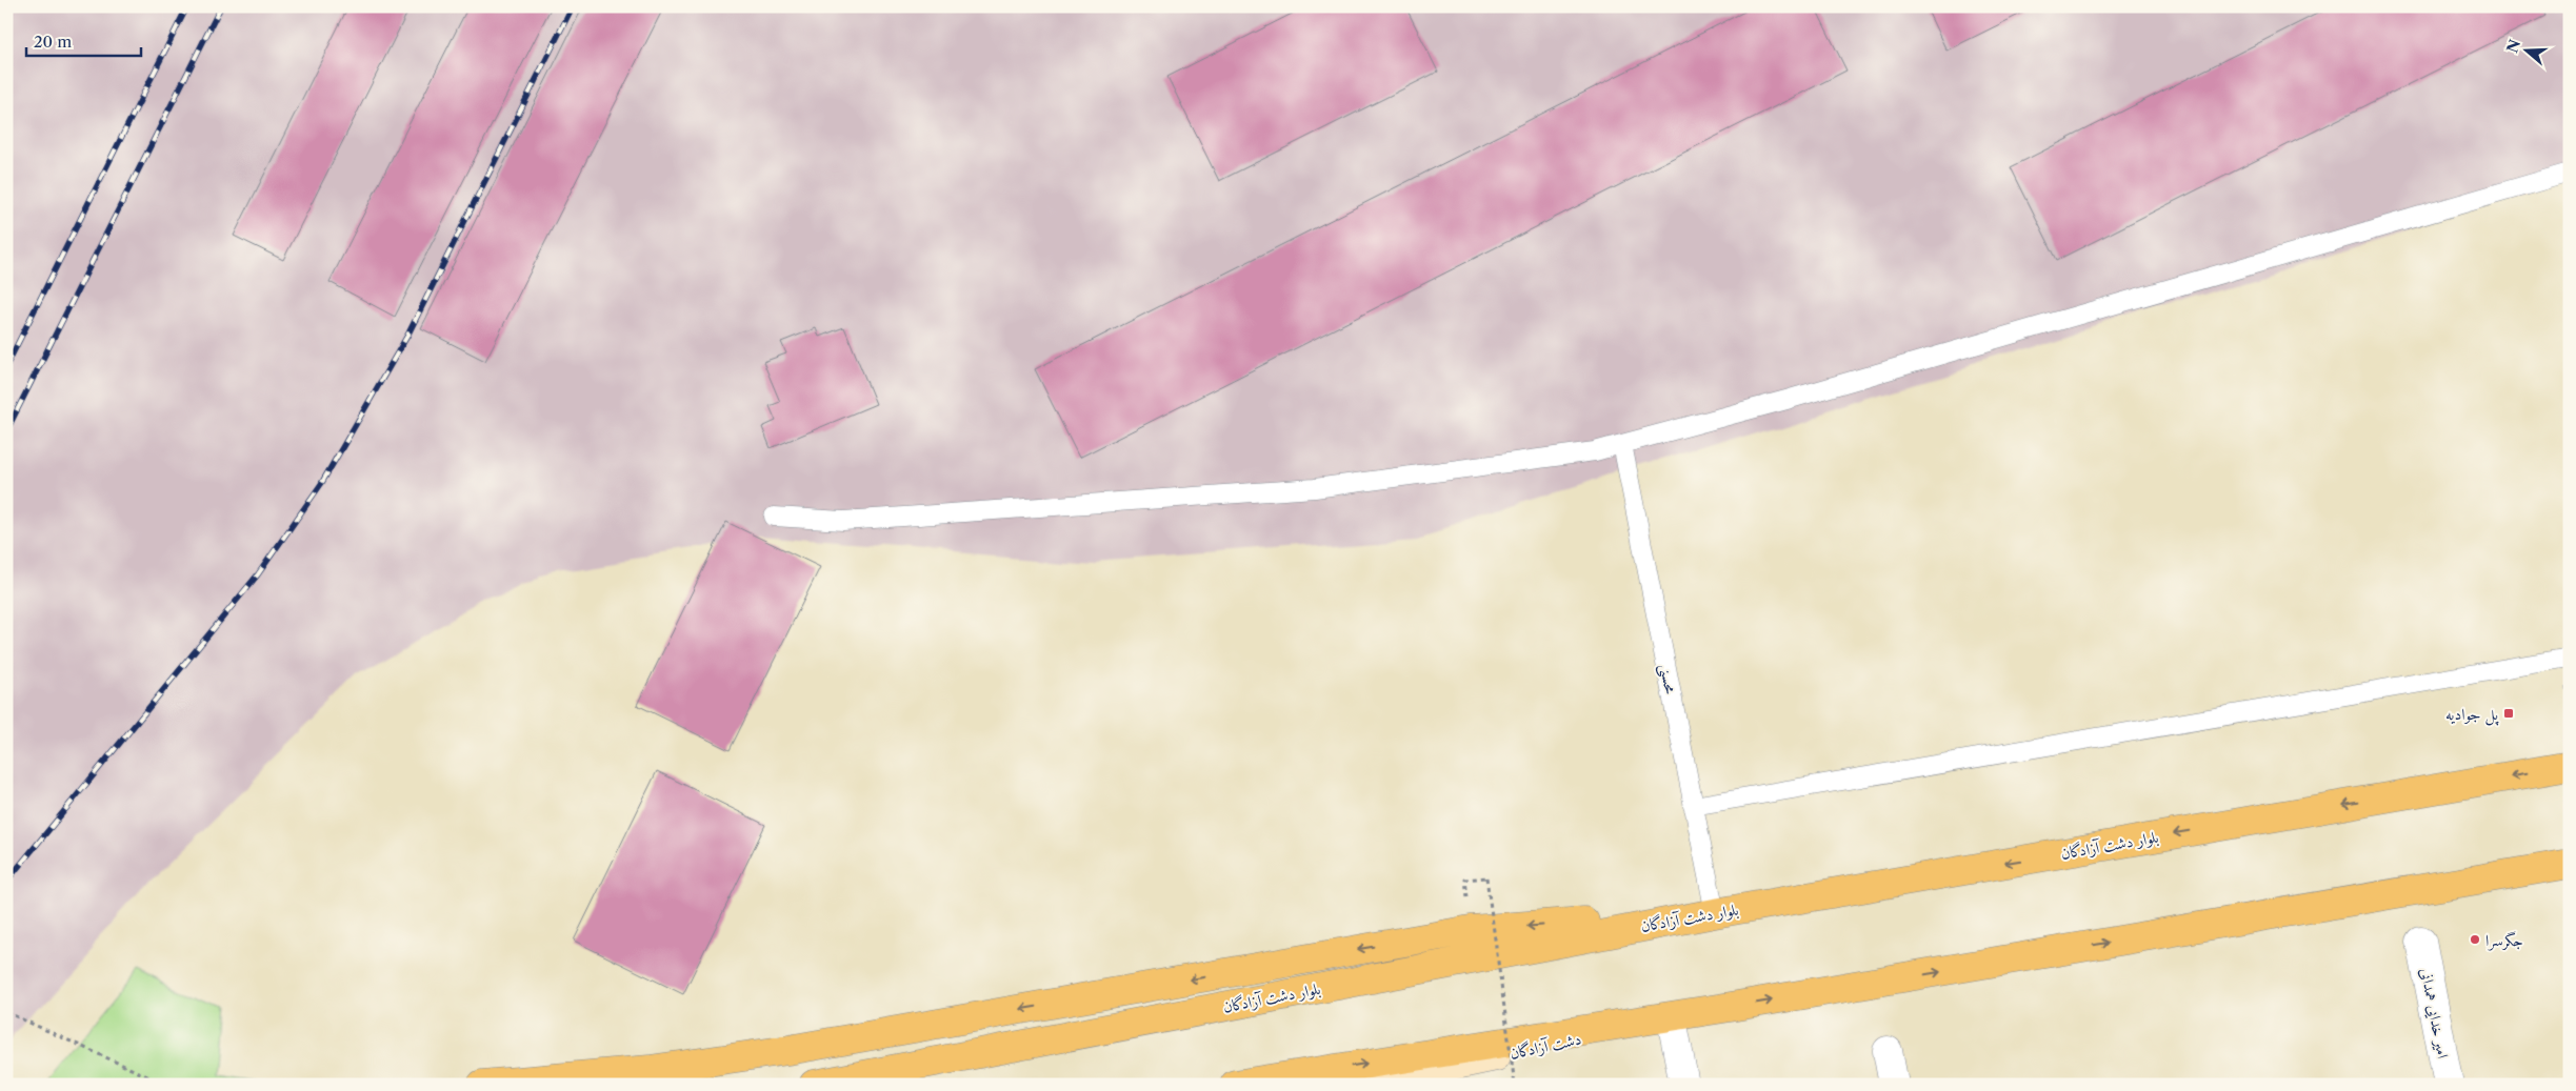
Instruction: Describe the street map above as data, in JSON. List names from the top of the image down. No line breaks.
{"streets":{"main road":["بلوار دشت آزادگان","دشت آزادگان"],"street":["امیر خدایی همدانی"],"lane":["محسنی"]},"crossings":[["محسنی","بلوار دشت آزادگان"]],"places":{"transit":["پل جوادیه"],"other":["جگرسرا"]},"scale_bar":"20 m","north":"left"}
